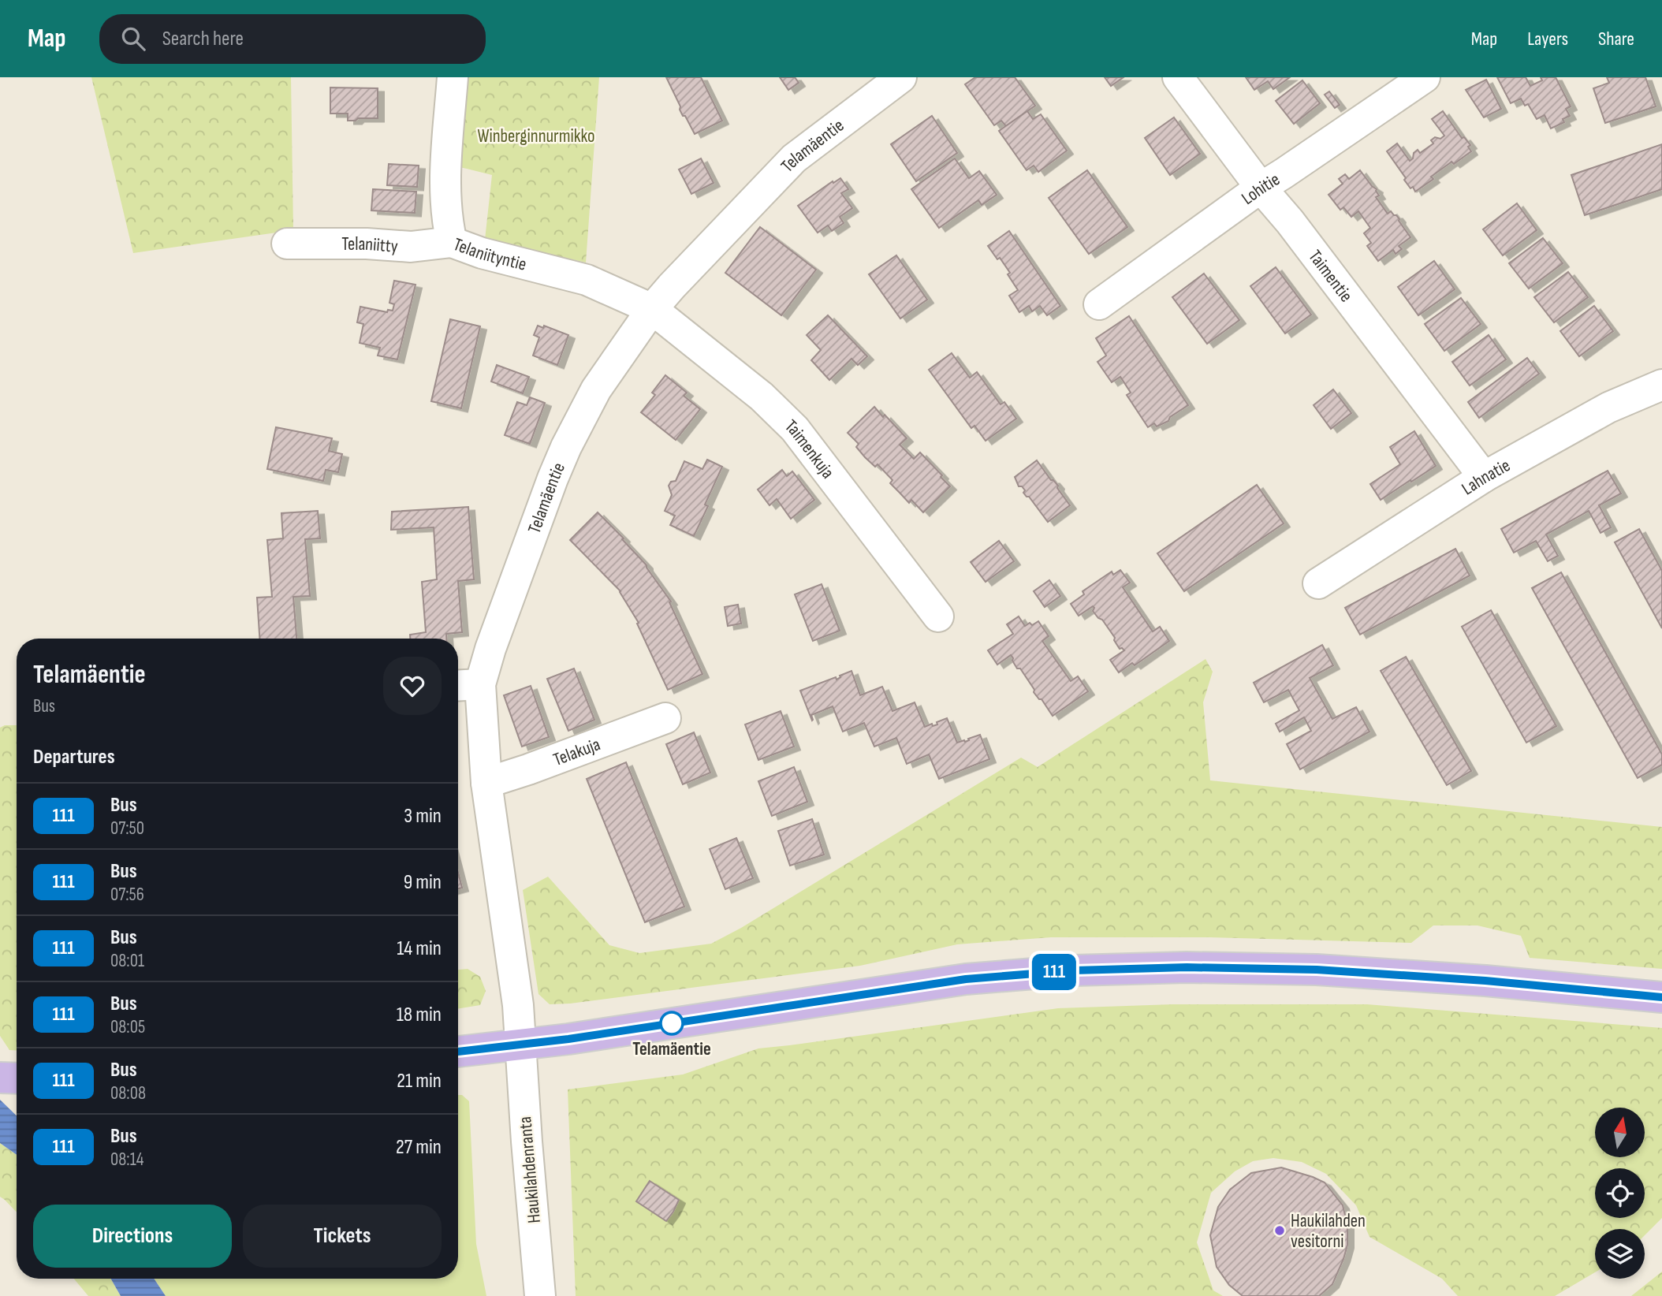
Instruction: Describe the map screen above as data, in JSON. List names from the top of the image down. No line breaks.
{"streets":{"street":["Telamäentie","Lohitie","Telaniitty","Telaniityntie","Taimentie","Taimenkuja","Lahnatie","Telakuja","Haukilahdenranta"]},"crossings":[["Telamäentie","Telaniityntie"],["Telamäentie","Taimenkuja"],["Telamäentie","Telakuja"],["Telamäentie","Haukilahdenranta"],["Lohitie","Taimentie"],["Telaniitty","Telaniityntie"],["Telaniityntie","Taimenkuja"],["Taimentie","Lahnatie"]],"parks":["Winberginnurmikko"],"places":["Telamäentie","Haukilahden vesitorni"],"lines":["bus line 111"],"north":"top","page":{"header":"Map","search":"Search here","nav":["Map","Layers","Share"],"on_map":"111","heading":[["Telamäentie","Bus"],"Departures"],"list":[{"mark":"111","name":"Bus","note":"07:50","value":"3 min"},{"mark":"111","name":"Bus","note":"07:56","value":"9 min"},{"mark":"111","name":"Bus","note":"08:01","value":"14 min"},{"mark":"111","name":"Bus","note":"08:05","value":"18 min"},{"mark":"111","name":"Bus","note":"08:08","value":"21 min"},{"mark":"111","name":"Bus","note":"08:14","value":"27 min"}],"buttons":["Directions","Tickets"]}}
